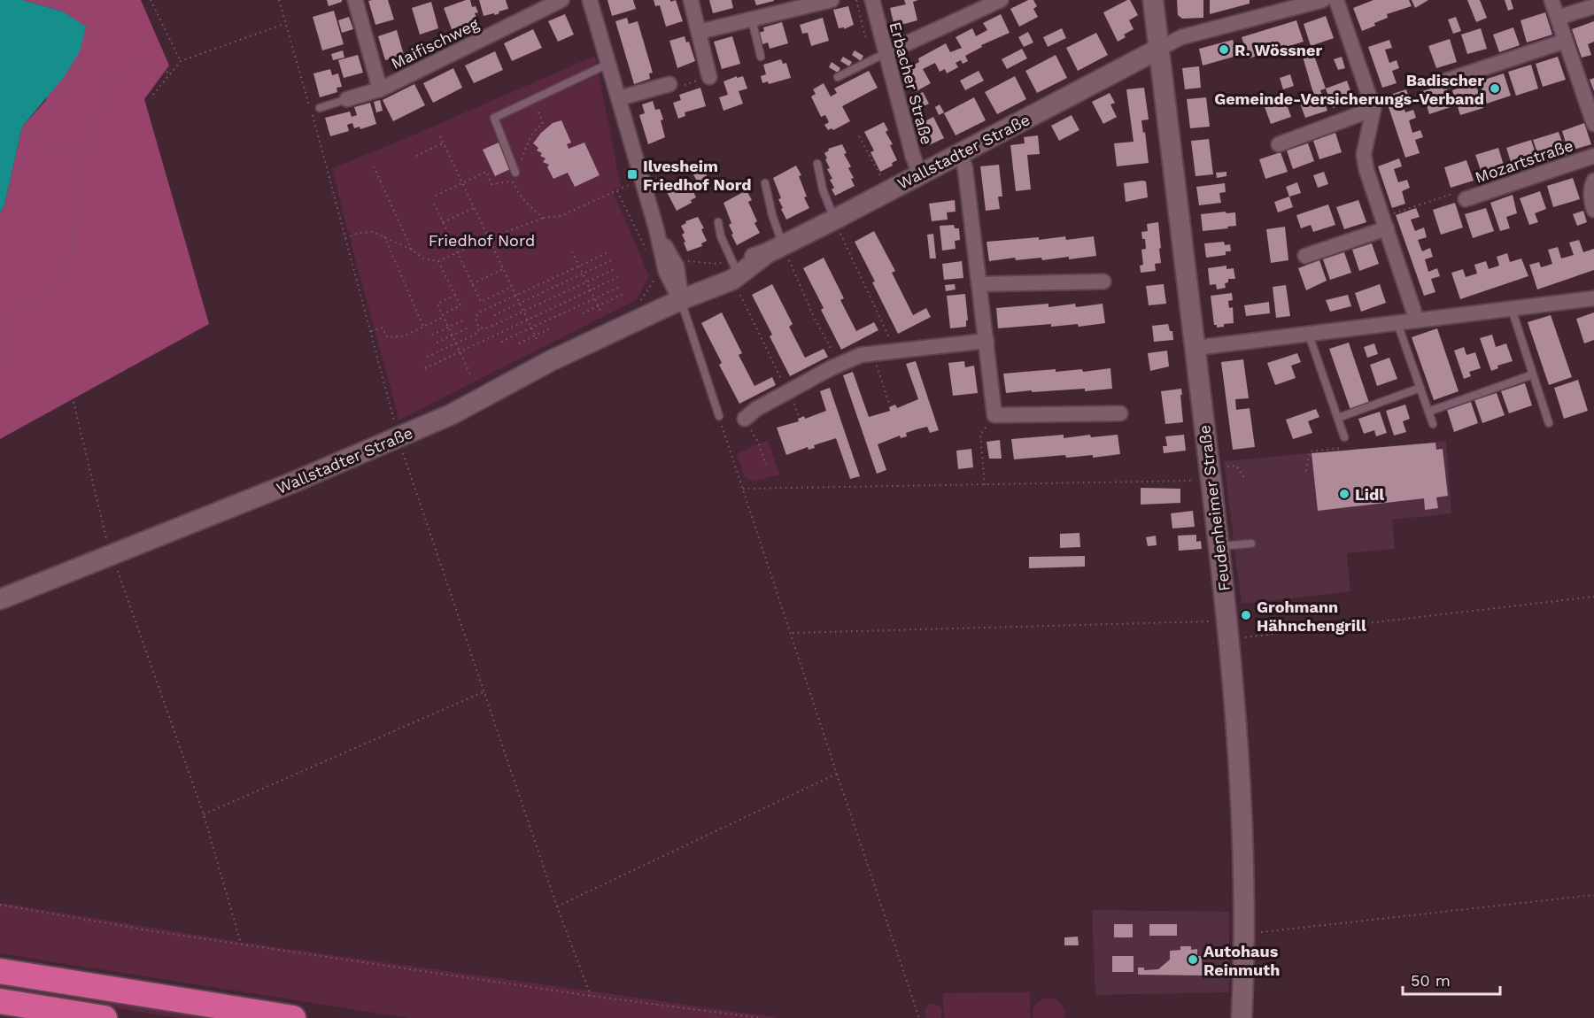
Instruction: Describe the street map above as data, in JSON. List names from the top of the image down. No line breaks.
{"streets":{"main road":["Wallstadter Straße","Feudenheimer Straße"],"street":["Maifischweg","Erbacher Straße","Mozartstraße"]},"crossings":[["Erbacher Straße","Wallstadter Straße"],["Wallstadter Straße","Feudenheimer Straße"]],"parks":["Friedhof Nord"],"places":{"other":["R. Wössner","Badischer Gemeinde-Versicherungs-Verband","Lidl","Grohmann Hähnchengrill","Autohaus Reinmuth"],"transit":["Ilvesheim Friedhof Nord"]},"scale_bar":"50 m"}
